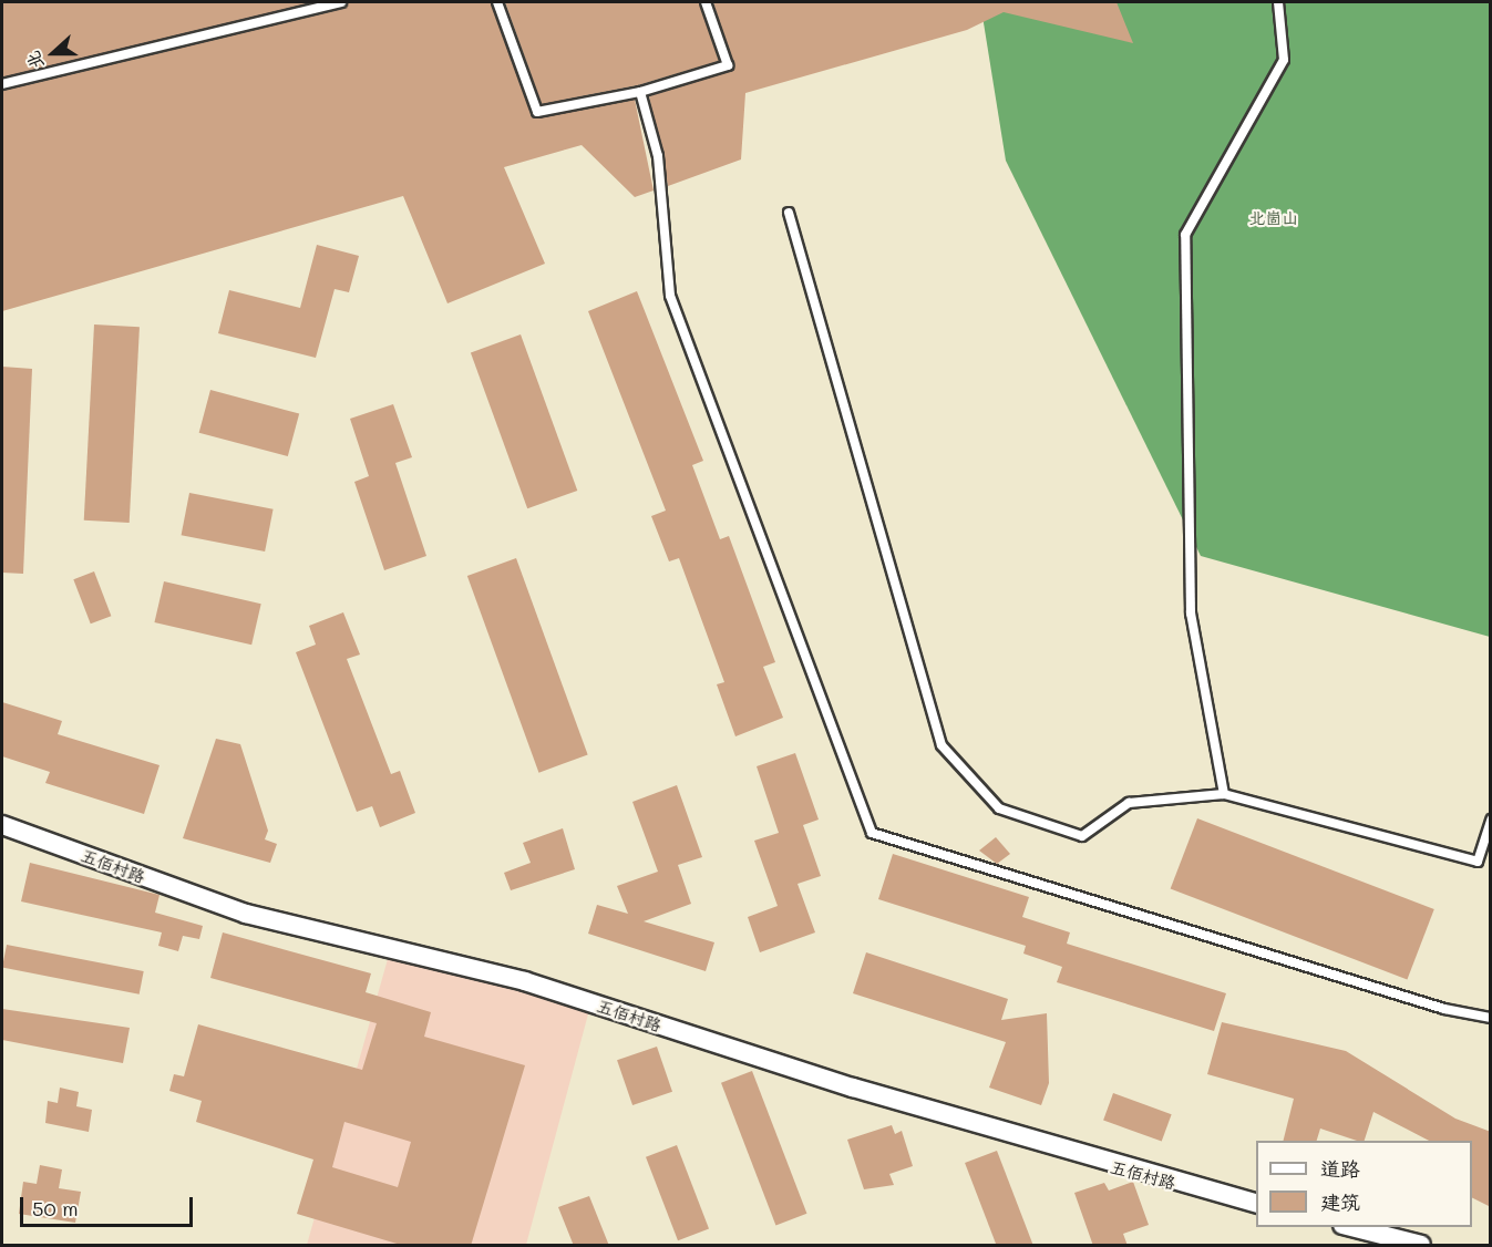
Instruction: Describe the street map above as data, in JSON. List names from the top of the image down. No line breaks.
{"streets":{"street":["五佰村路"]},"parks":["北崮山"],"legend":["道路","建筑"],"scale_bar":"50 m","north":"left"}
